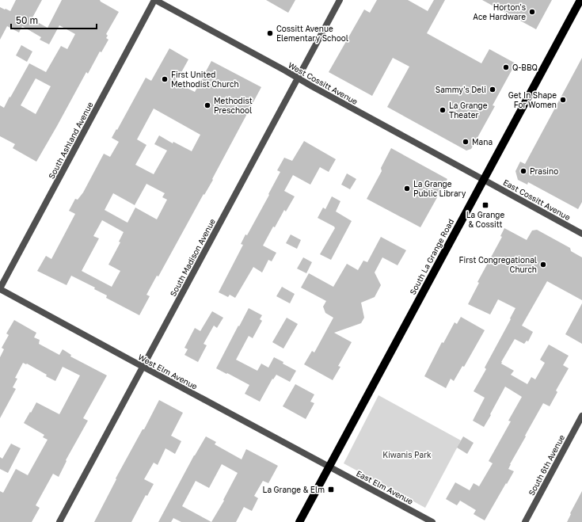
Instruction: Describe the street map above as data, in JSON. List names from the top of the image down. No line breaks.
{"streets":{"main road":["South La Grange Road"],"street":["West Cossitt Avenue","South Ashland Avenue","East Cossitt Avenue","South Madison Avenue","West Elm Avenue","South 6th Avenue","East Elm Avenue"]},"crossings":[["West Cossitt Avenue","South Ashland Avenue"],["West Cossitt Avenue","East Cossitt Avenue"],["West Cossitt Avenue","South La Grange Road"],["West Cossitt Avenue","South Madison Avenue"],["South Ashland Avenue","West Elm Avenue"],["East Cossitt Avenue","South La Grange Road"],["South La Grange Road","West Elm Avenue"],["South La Grange Road","East Elm Avenue"],["South Madison Avenue","West Elm Avenue"],["West Elm Avenue","East Elm Avenue"]],"parks":["Kiwanis Park"],"places":{"other":["Horton's Ace Hardware","Cossitt Avenue Elementary School","Q-BBQ","First United Methodist Church","Sammy's Deli","Get In Shape For Women","Methodist Preschool","La Grange Theater","Mana","Prasino","La Grange Public Library","First Congregational Church"],"transit":["La Grange & Cossitt","La Grange & Elm"]},"scale_bar":"50 m"}
